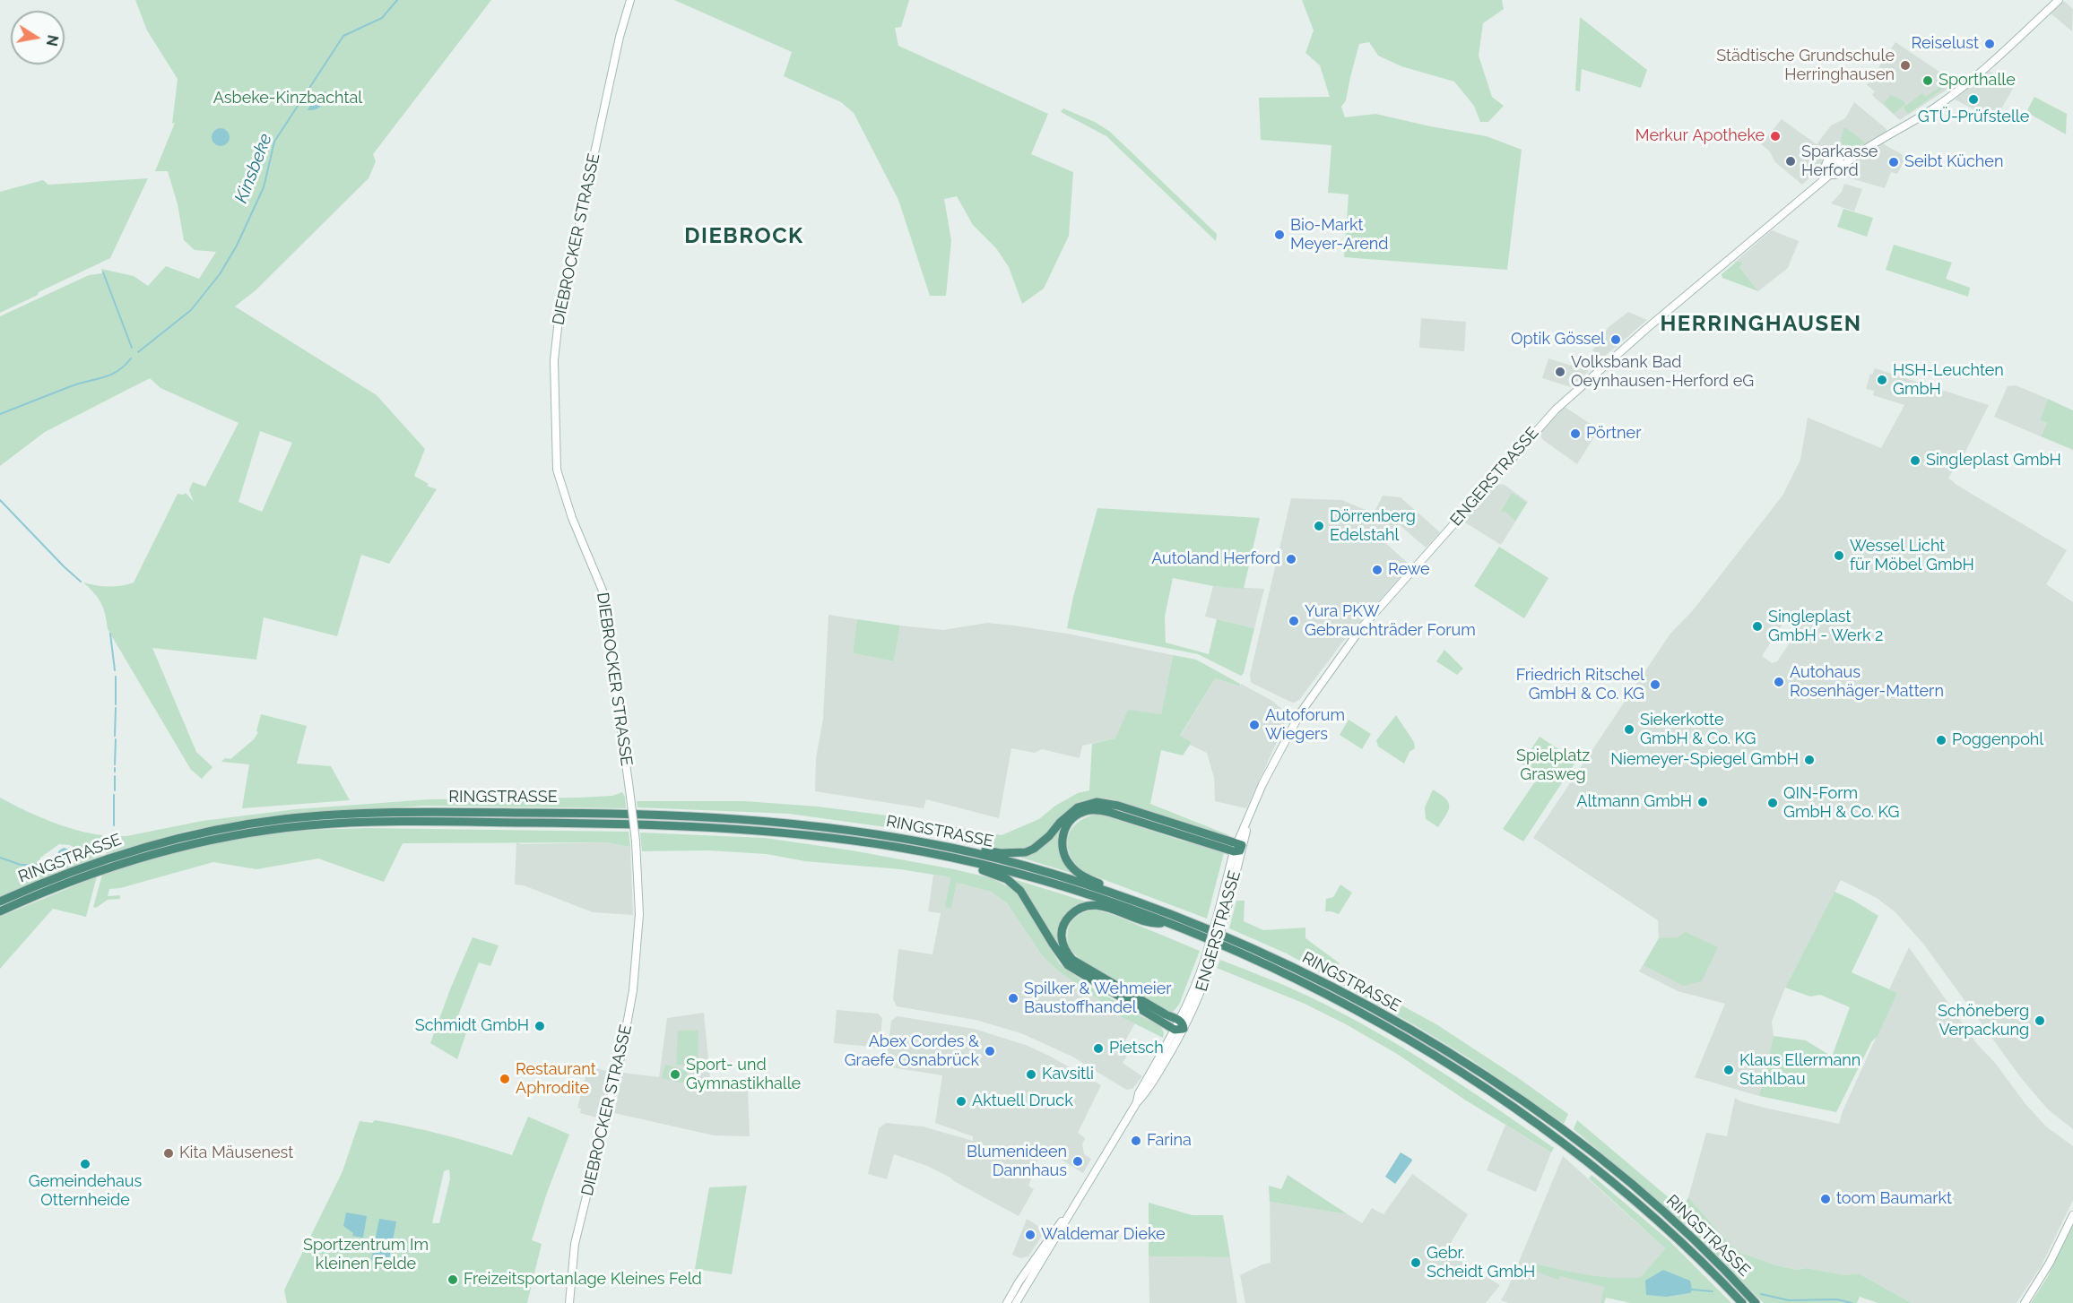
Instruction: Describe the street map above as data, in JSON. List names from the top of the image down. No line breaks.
{"streets":{"highway":["RINGSTRASSE"],"main road":["DIEBROCKER STRASSE","ENGERSTRASSE"]},"districts":["DIEBROCK","HERRINGHAUSEN"],"water":["Kinsbeke"],"parks":["Asbeke-Kinzbachtal","Spielplatz Grasweg","Sportzentrum Im kleinen Felde"],"places":["Reiselust","Städtische Grundschule Herringhausen","Sporthalle","GTÜ-Prüfstelle","Merkur Apotheke","Sparkasse Herford","Seibt Küchen","Bio-Markt Meyer-Arend","Optik Gössel","Volksbank Bad Oeynhausen-Herford eG","HSH-Leuchten GmbH","Pörtner","Singleplast GmbH","Dörrenberg Edelstahl","Wessel Licht für Möbel GmbH","Autoland Herford","Rewe","Yura PKW Gebrauchträder Forum","Singleplast GmbH - Werk 2","Autohaus Rosenhäger-Mattern","Friedrich Ritschel GmbH & Co. KG","Autoforum Wiegers","Siekerkotte GmbH & Co. KG","Poggenpohl","Niemeyer-Spiegel GmbH","Altmann GmbH","QIN-Form GmbH & Co. KG","Spilker & Wehmeier Baustoffhandel","Schöneberg Verpackung","Schmidt GmbH","Pietsch","Abex Cordes & Graefe Osnabrück","Klaus Ellermann Stahlbau","Sport- und Gymnastikhalle","Kavsitli","Restaurant Aphrodite","Aktuell Druck","Farina","Kita Mäusenest","Blumenideen Dannhaus","Gemeindehaus Otternheide","toom Baumarkt","Waldemar Dieke","Gebr. Scheidt GmbH","Freizeitsportanlage Kleines Feld"],"north":"right"}
